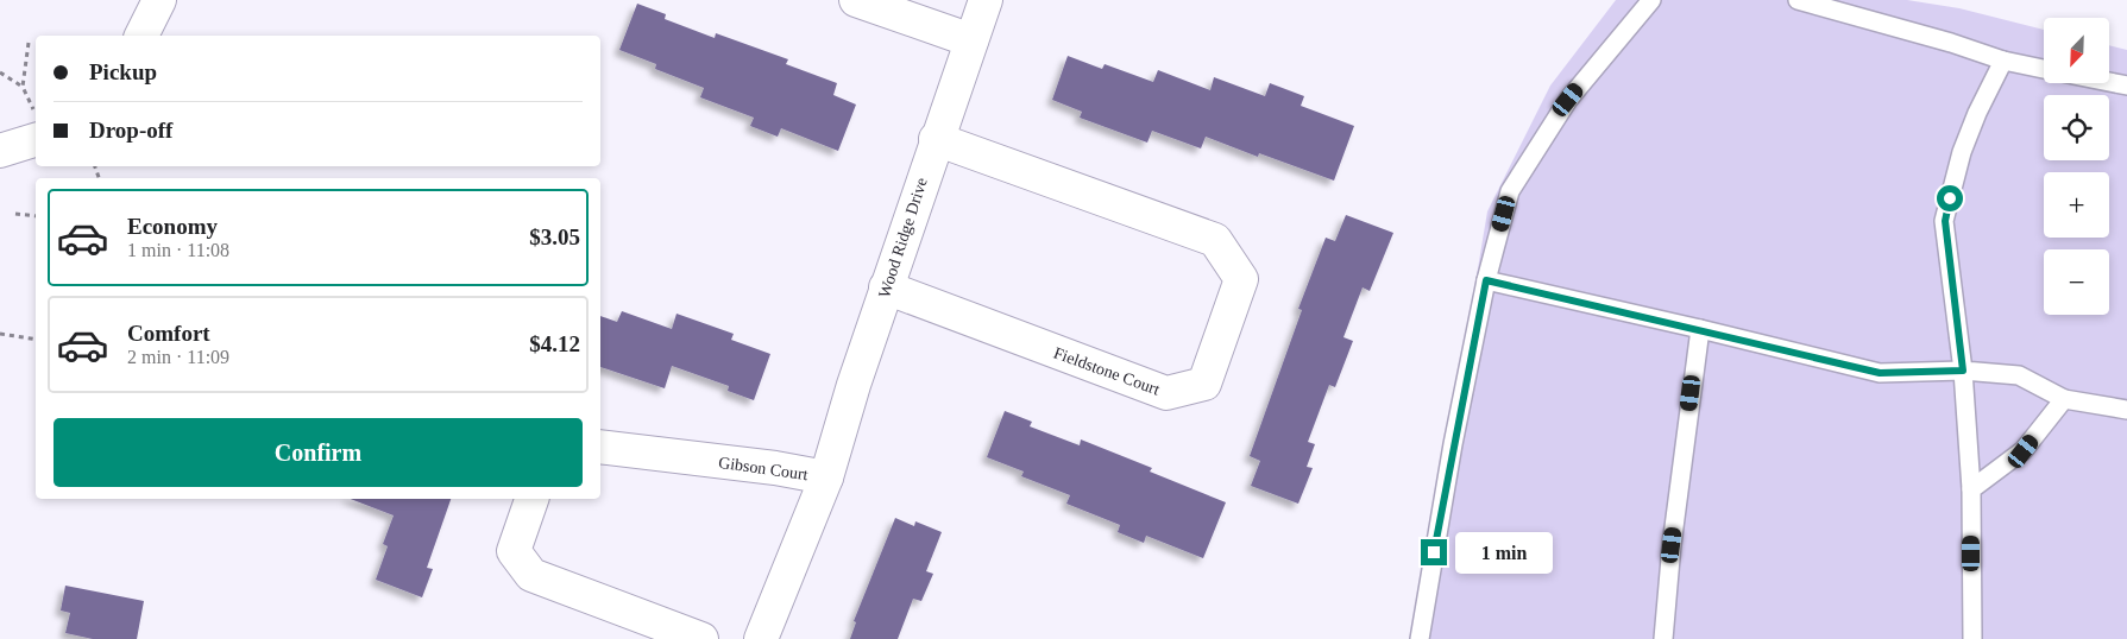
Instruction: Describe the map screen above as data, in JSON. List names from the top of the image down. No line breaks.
{"streets":{"street":["Wood Ridge Drive","Fieldstone Court","Gibson Court"]},"crossings":[["Wood Ridge Drive","Fieldstone Court"],["Wood Ridge Drive","Gibson Court"]],"north":"bottom left","page":{"map_buttons":["+","−"],"banner":["Pickup","Drop-off"],"list":[{"name":"Economy","note":"1 min · 11:08","value":"$3.05"},{"name":"Comfort","note":"2 min · 11:09","value":"$4.12"}],"buttons":"Confirm","bubble":"1 min"}}
